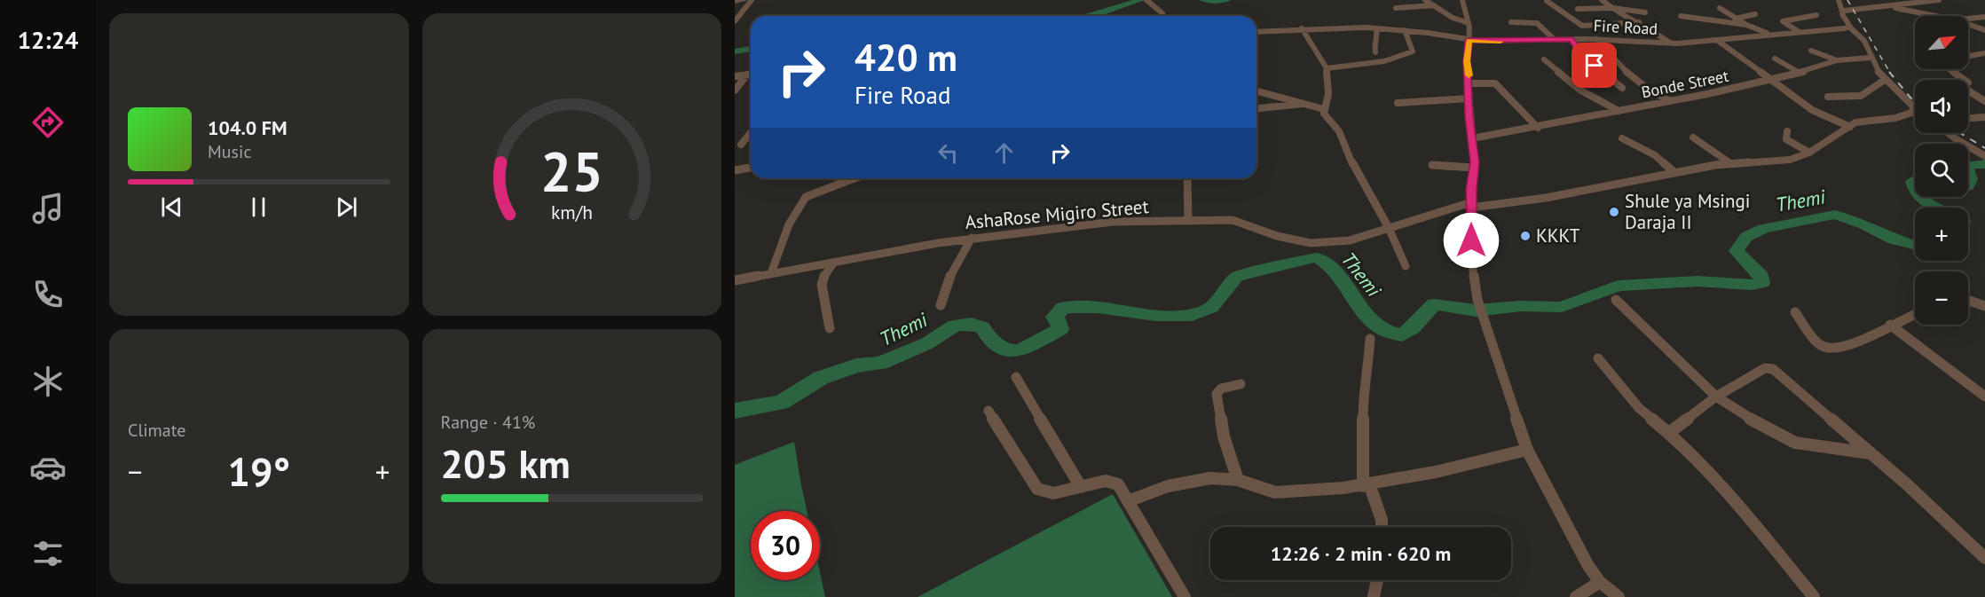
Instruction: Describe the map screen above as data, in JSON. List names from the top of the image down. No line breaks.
{"streets":{"street":["Fire Road","Bonde Street","AshaRose Migiro Street"]},"water":["Themi"],"places":["Shule ya Msingi Daraja II","KKKT"],"north":"top right","page":{"tabs":"12:24","map_buttons":["+","−"],"turn":["420 m","Fire Road"],"song":["104.0 FM","Music"],"tile":["Climate",["Range · 41%","205 km"]],"heat":["−","19°","+"],"limit":"30","trip":"12:26 · 2 min · 620 m","gauge":["25","km/h"]}}
